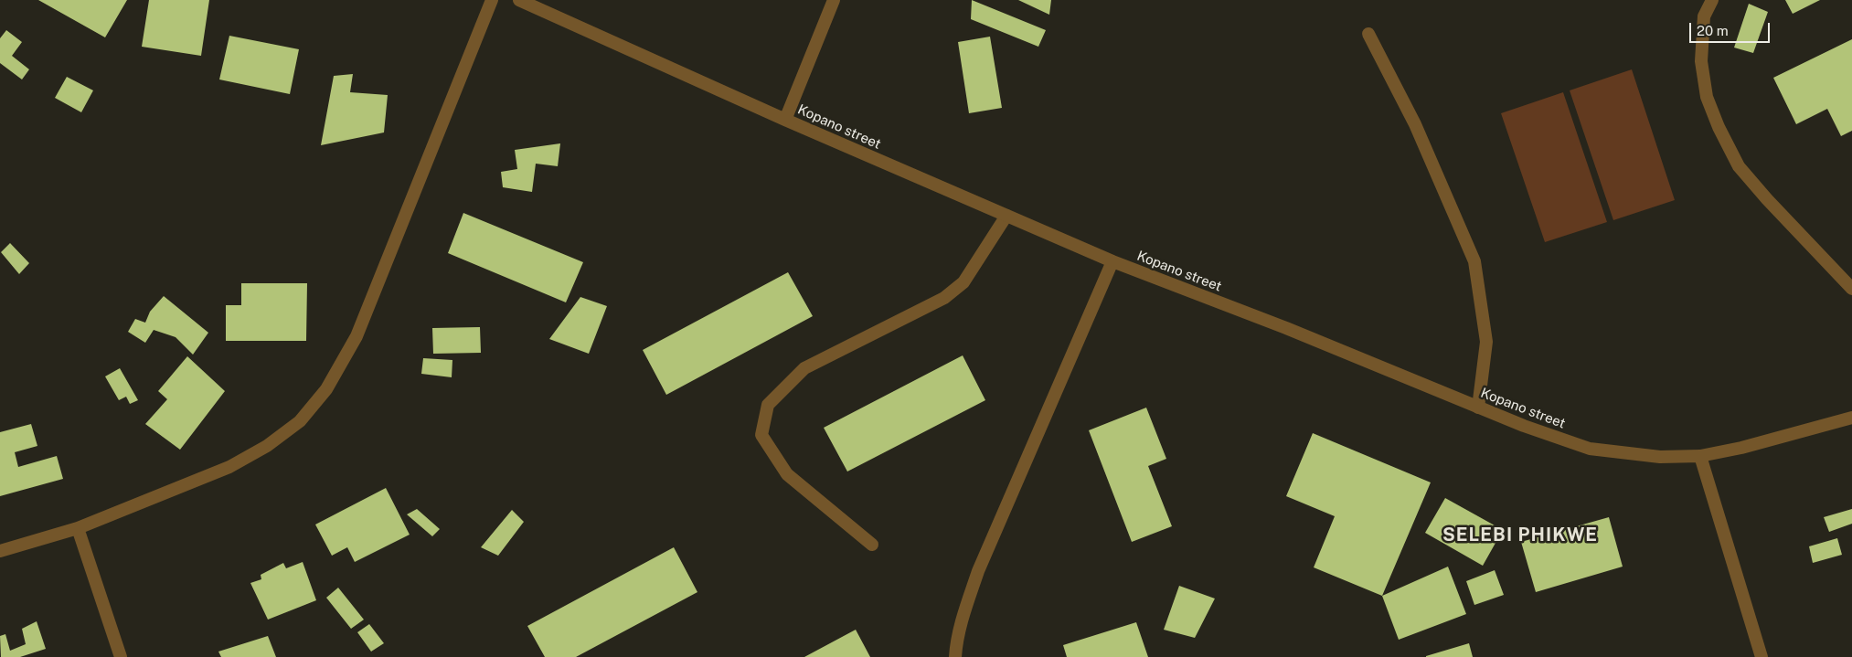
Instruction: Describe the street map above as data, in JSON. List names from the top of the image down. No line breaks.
{"streets":{"street":["Kopano street"]},"districts":["SELEBI PHIKWE"],"scale_bar":"20 m"}
